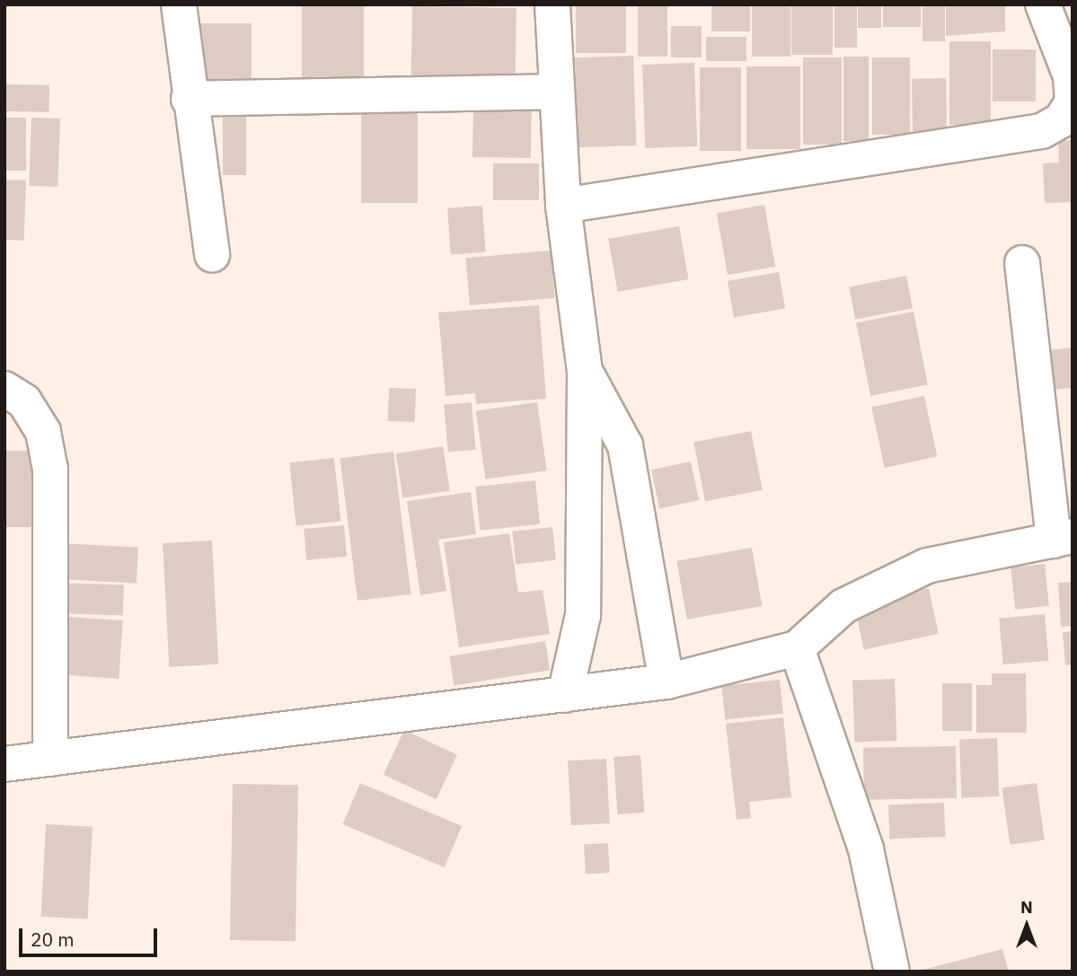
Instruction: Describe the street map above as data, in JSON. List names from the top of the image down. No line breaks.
{"scale_bar":"20 m","north":"top"}
